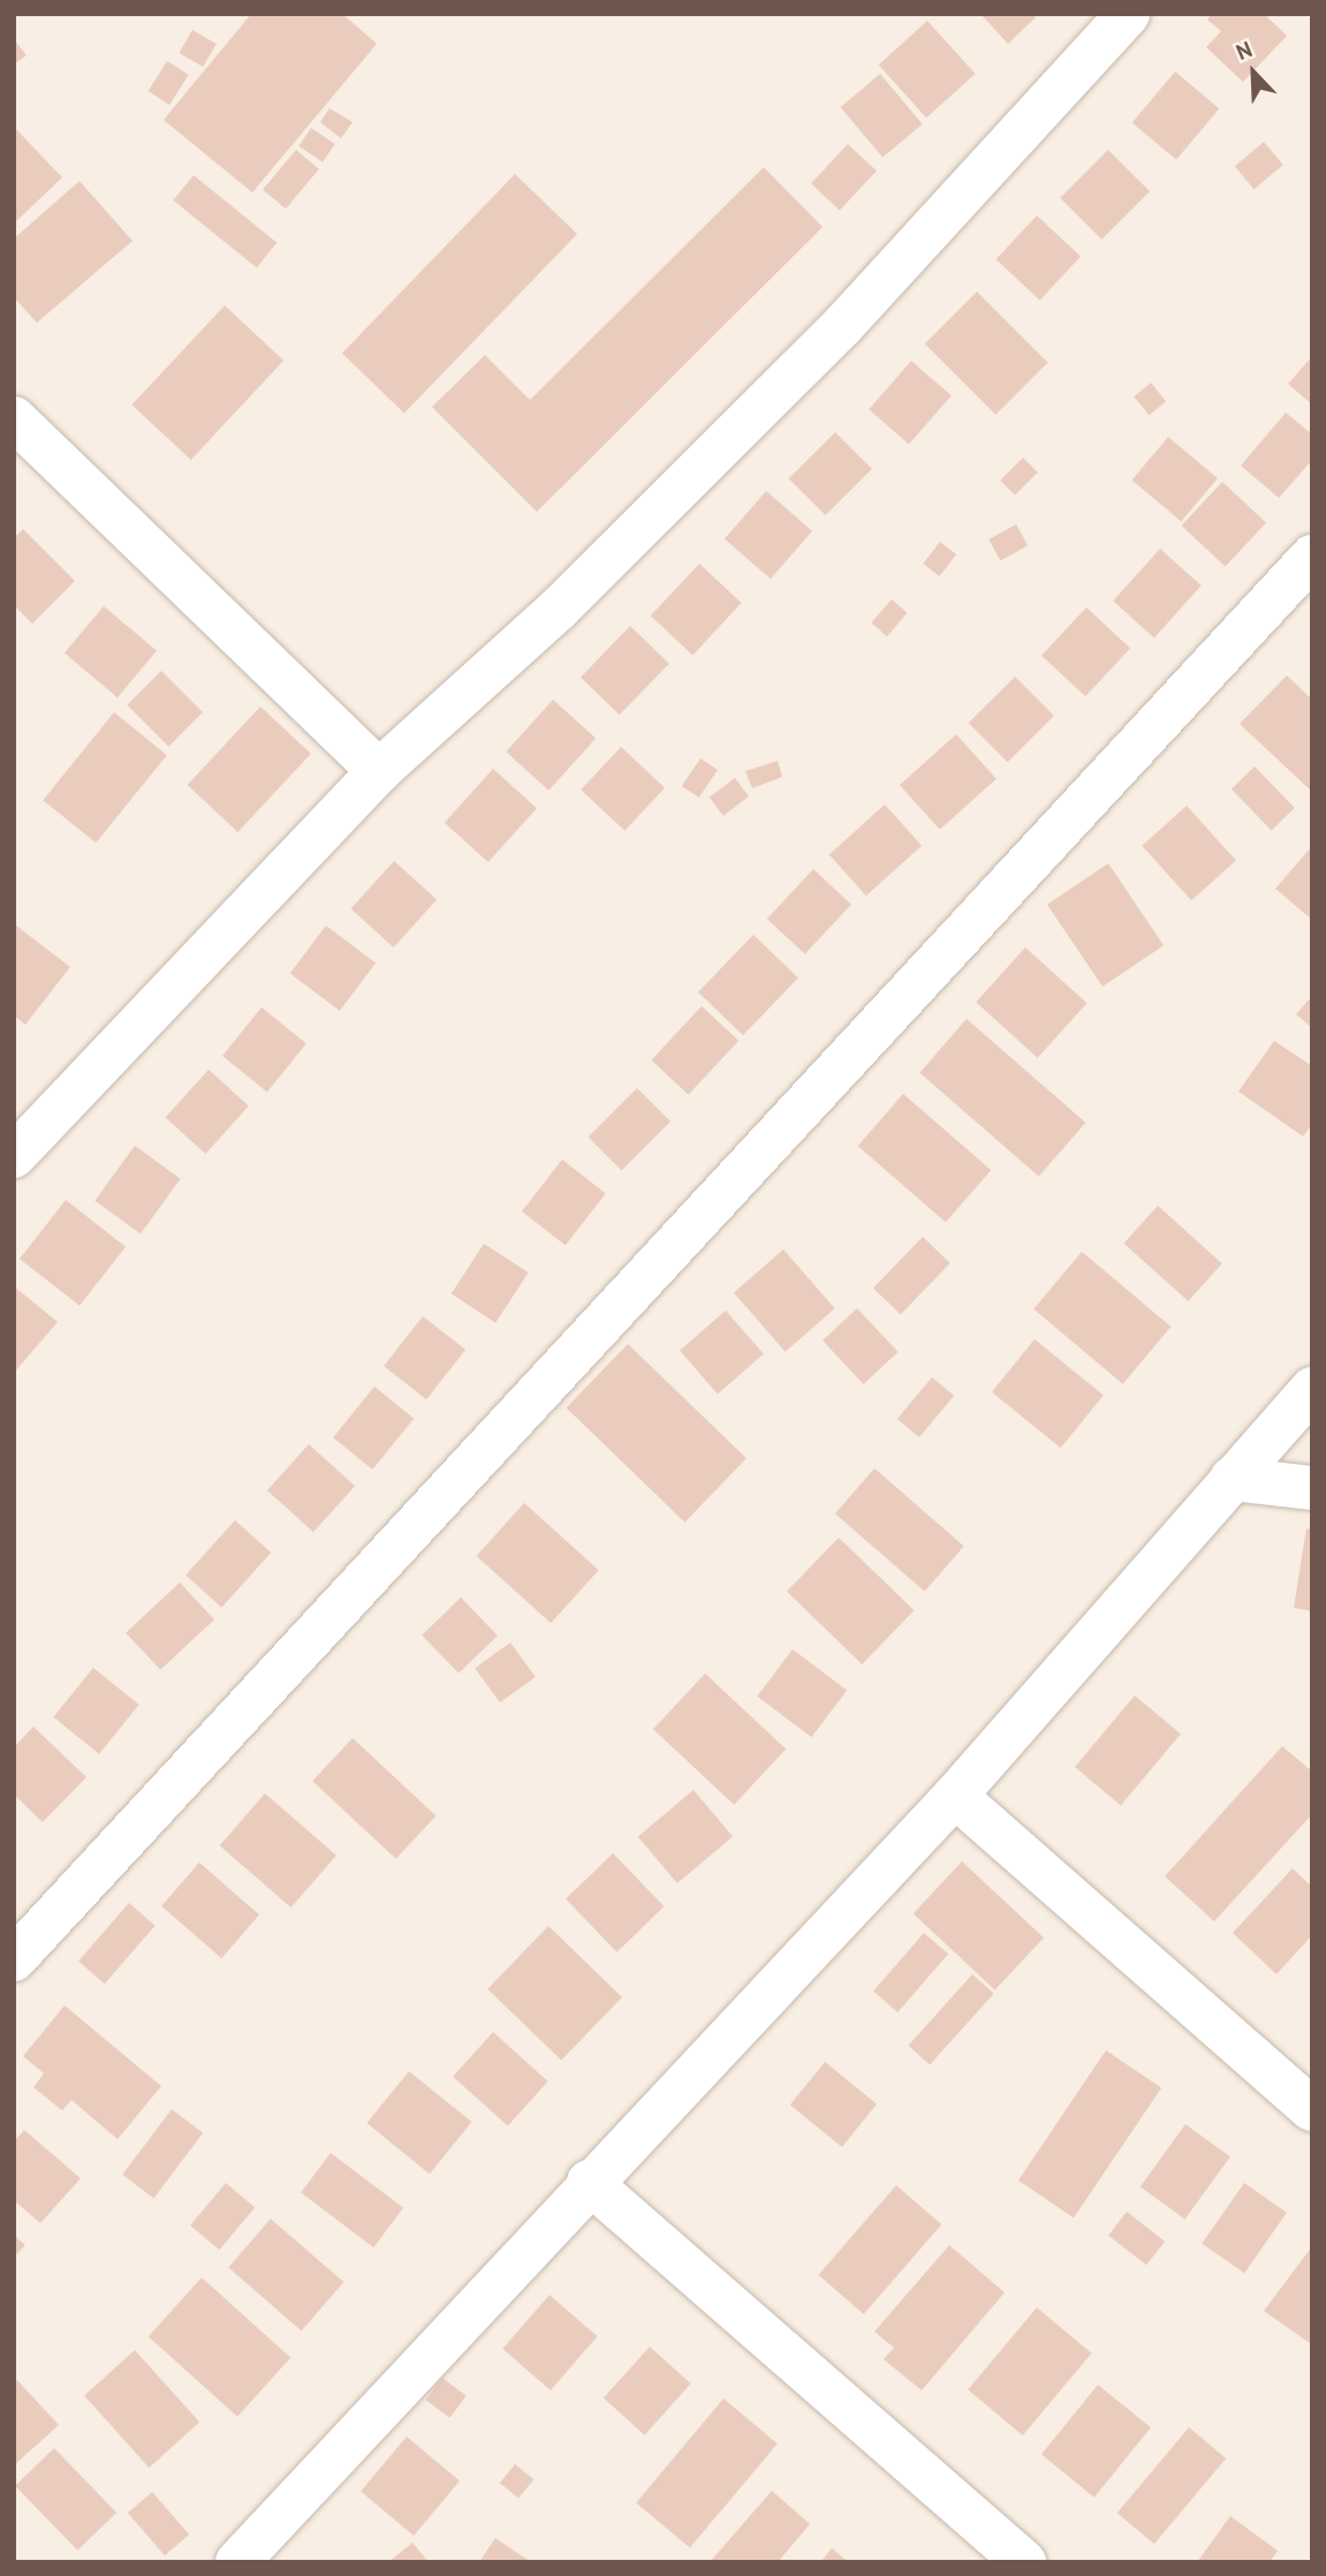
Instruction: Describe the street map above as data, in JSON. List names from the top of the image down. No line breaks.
{"north":"top left"}
